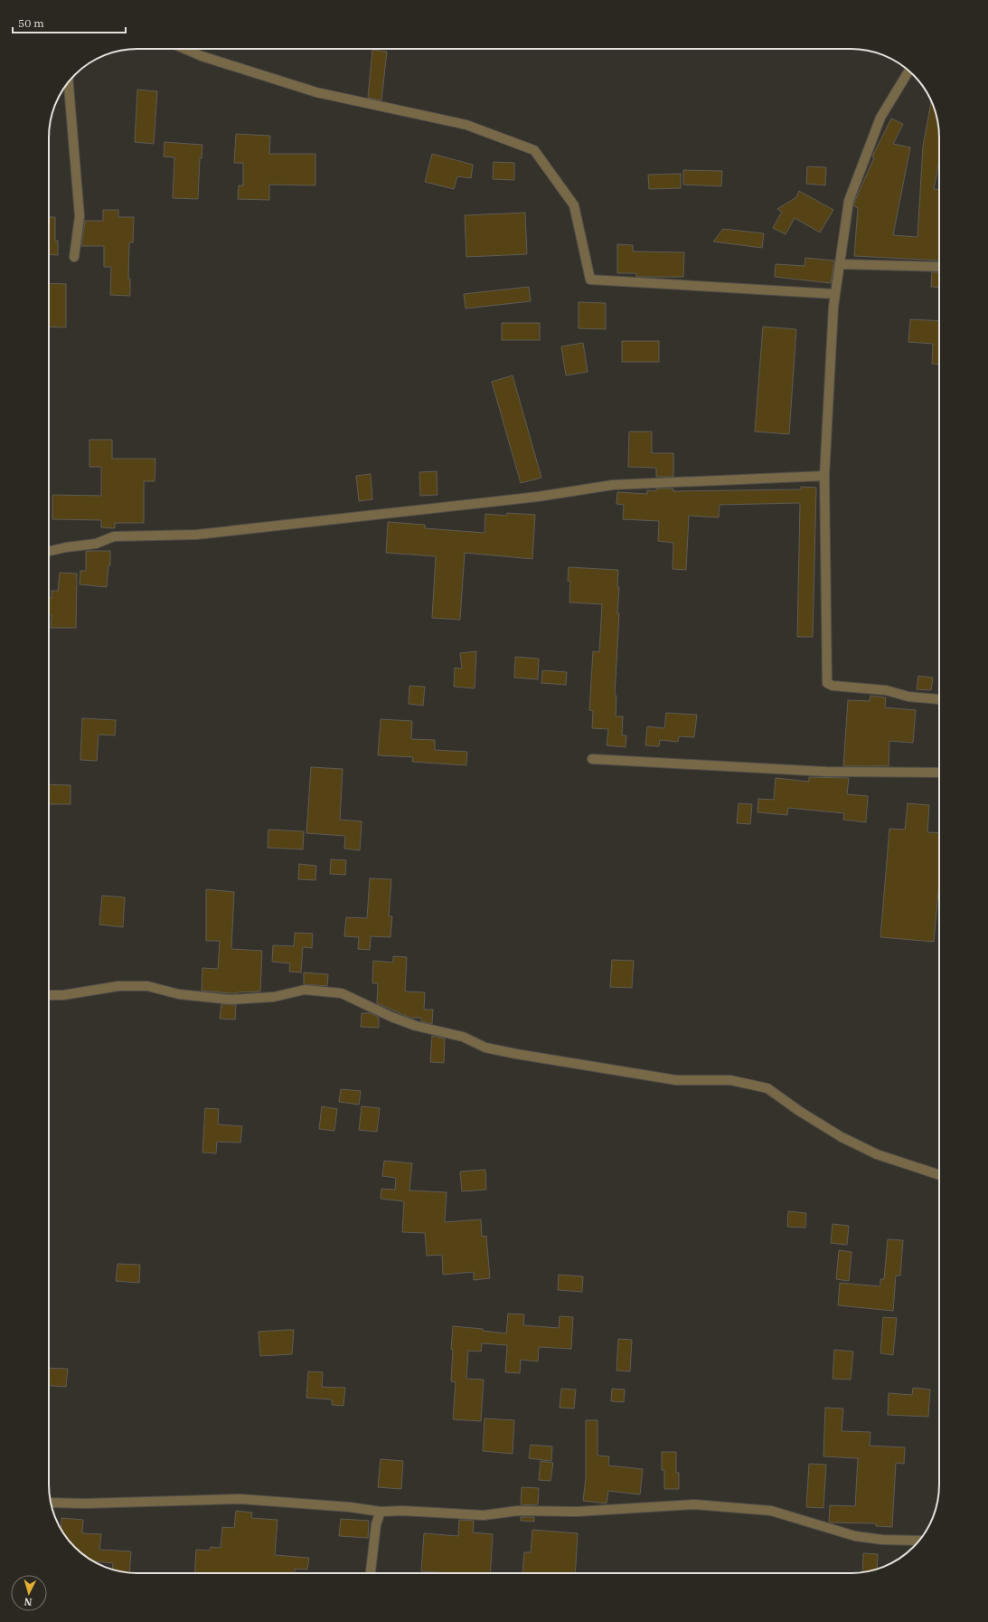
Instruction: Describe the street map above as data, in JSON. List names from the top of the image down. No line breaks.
{"scale_bar":"50 m","north":"bottom"}
